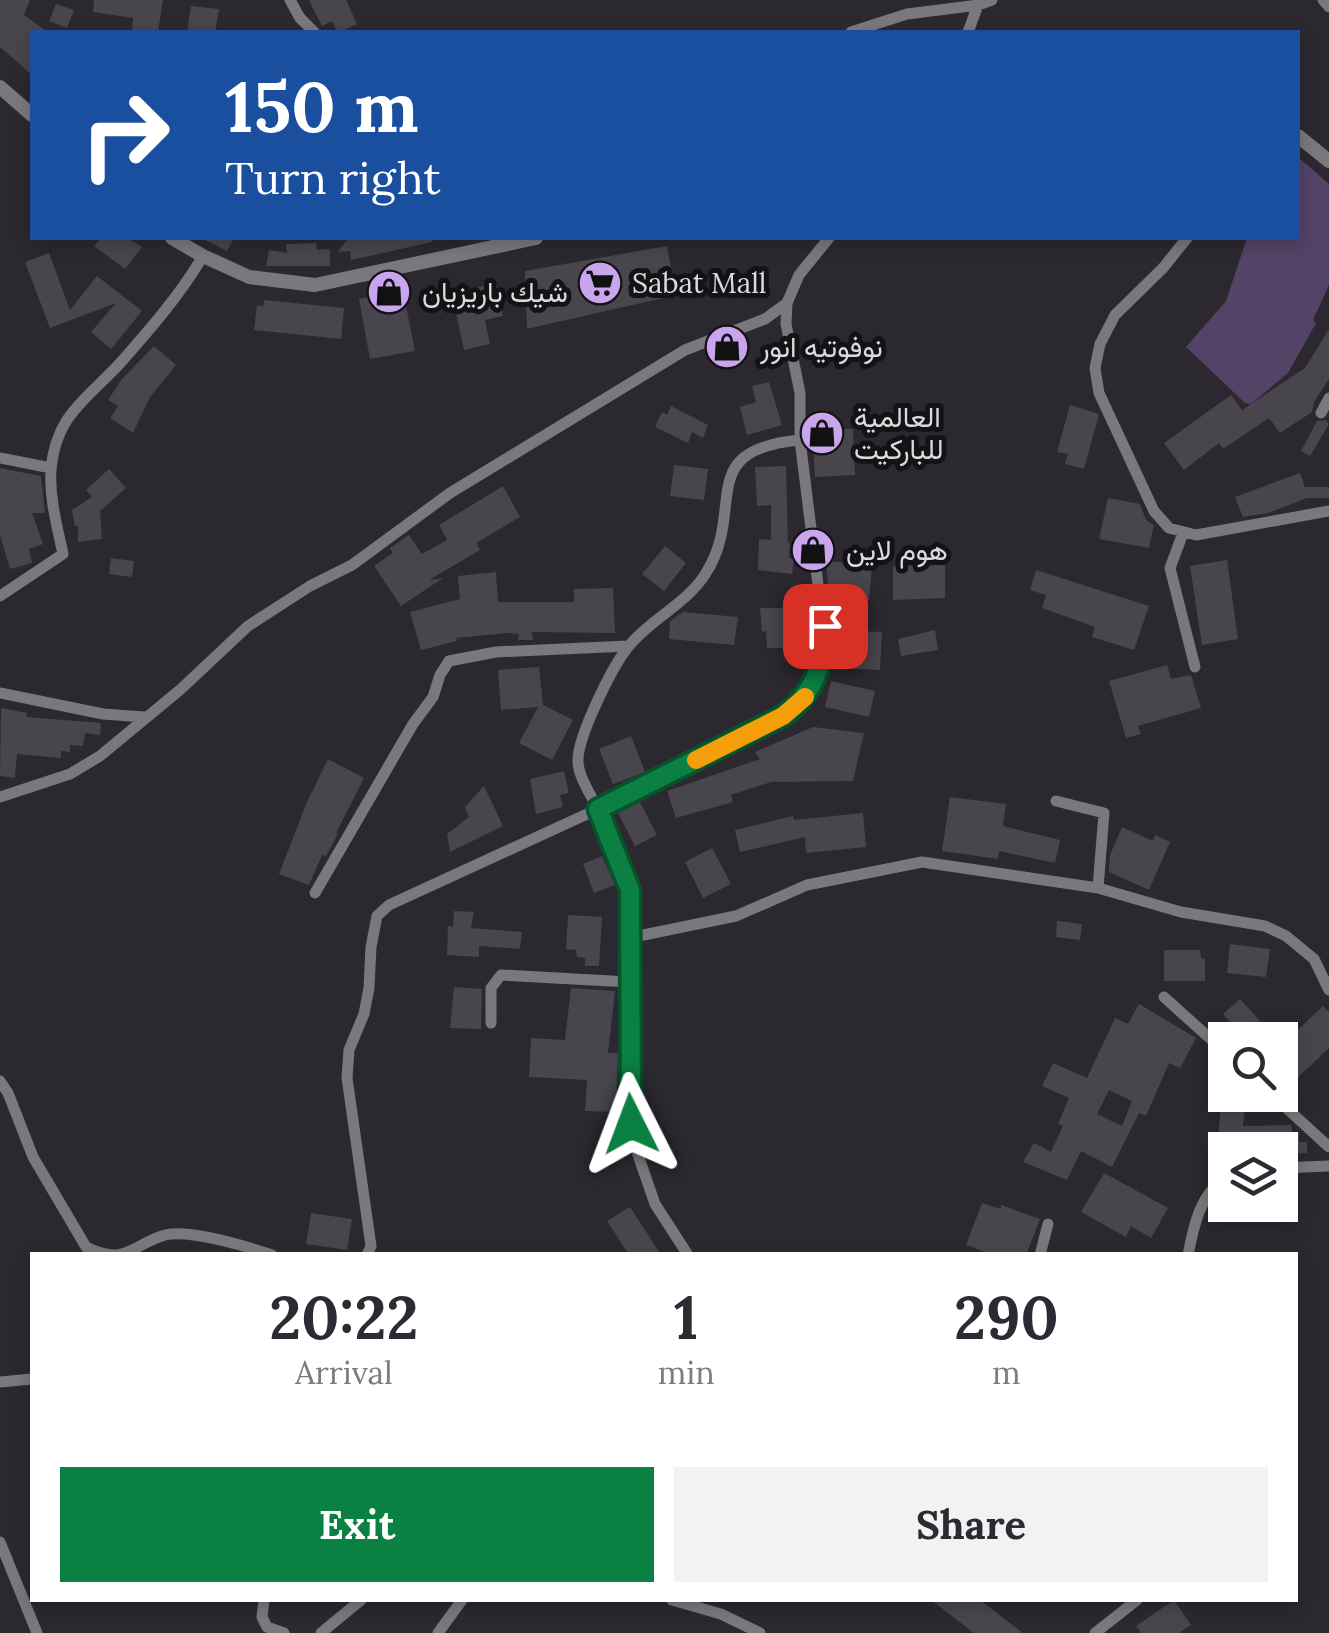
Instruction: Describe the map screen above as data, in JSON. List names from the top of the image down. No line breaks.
{"places":{"supermarket":["Sabat Mall"],"shop":["شيك باريزيان","نوفوتيه انور","العالمية للباركيت","هوم لاين"]},"page":{"turn":["150 m","Turn right"],"eta":["20:22","Arrival","1","min","290","m"],"buttons":["Exit","Share"]}}
